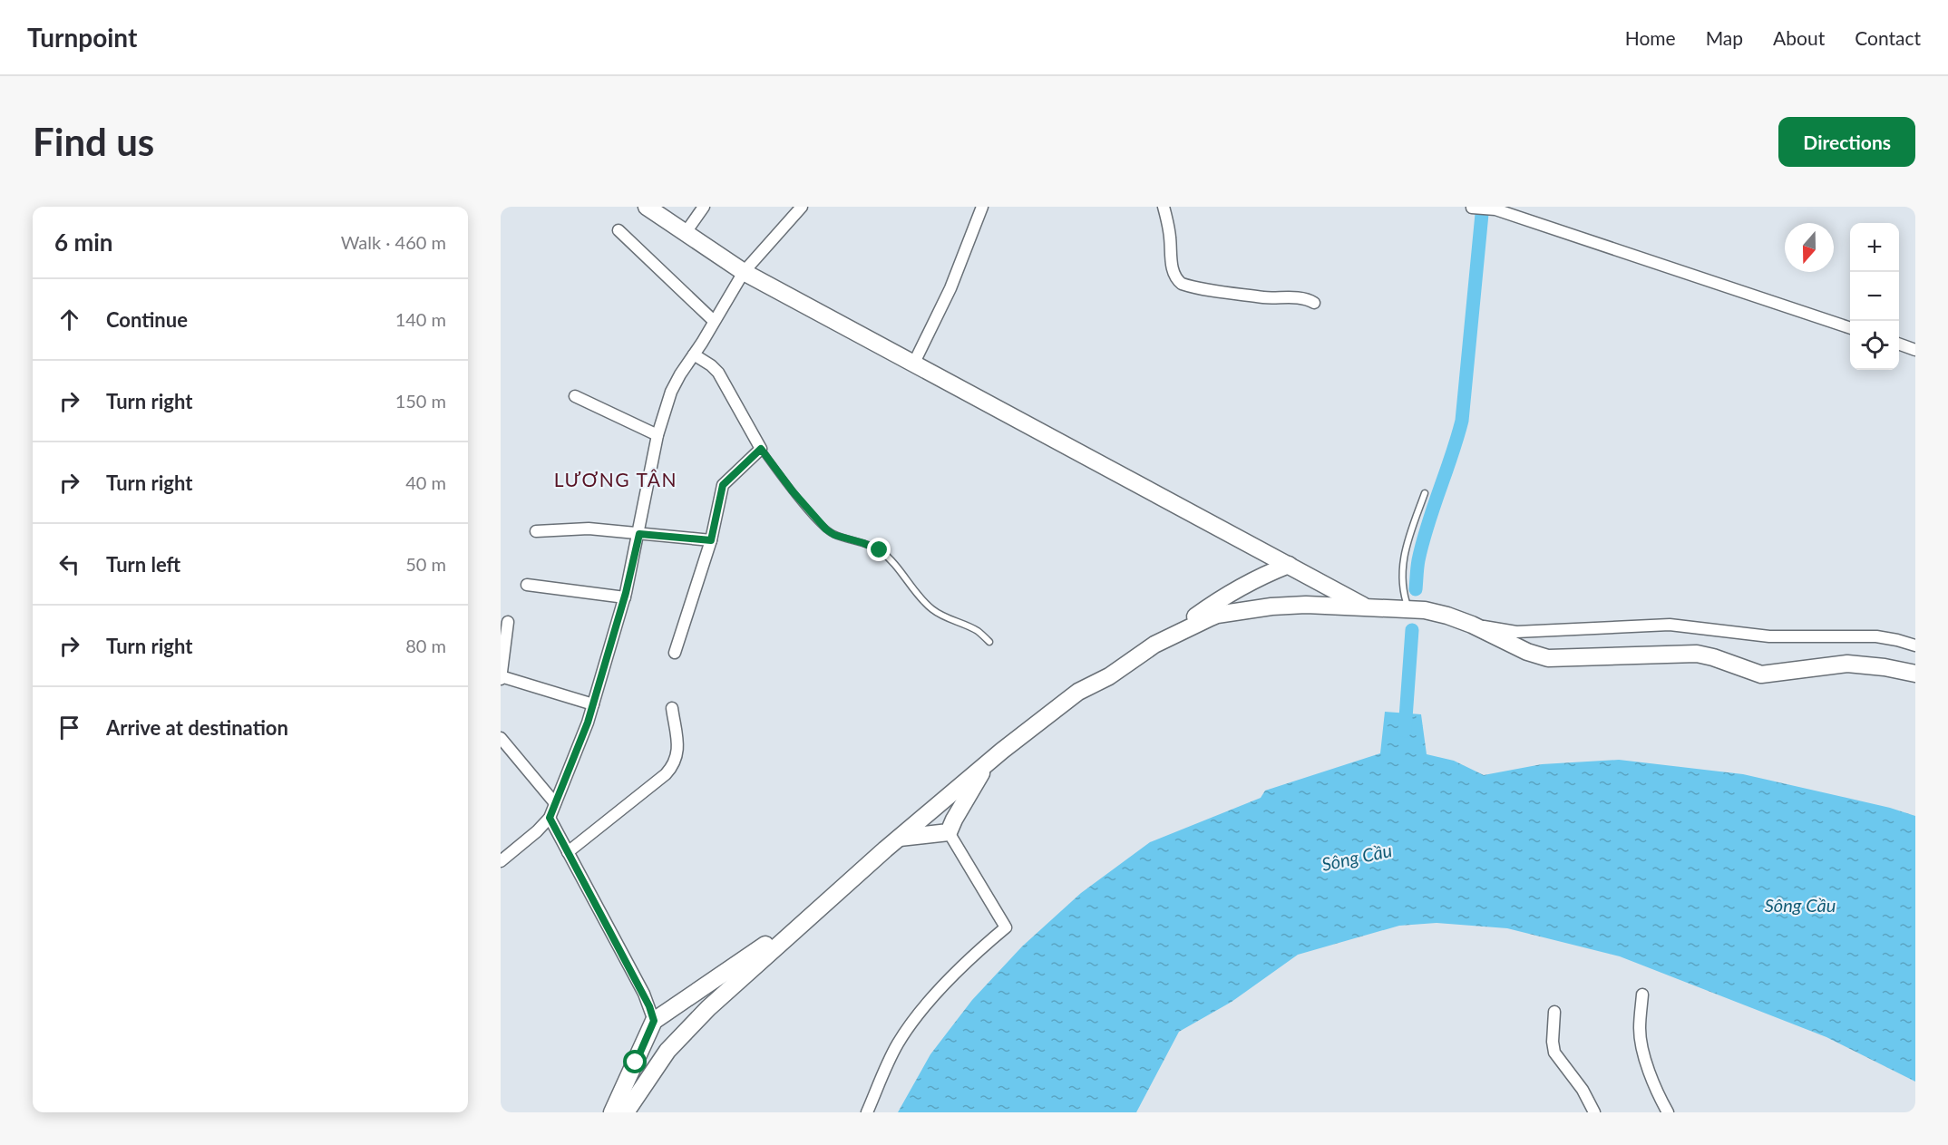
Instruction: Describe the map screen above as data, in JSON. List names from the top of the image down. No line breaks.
{"districts":["LƯƠNG TÂN"],"water":["Sông Cầu"],"north":"bottom","page":{"header":"Turnpoint","nav":["Home","Map","About","Contact"],"buttons":"Directions","title":"Find us","heading":["6 min","Walk · 460 m"],"map_buttons":["+","−"],"list":[["Continue","140 m"],["Turn right","150 m"],["Turn right","40 m"],["Turn left","50 m"],["Turn right","80 m"],"Arrive at destination"]}}
